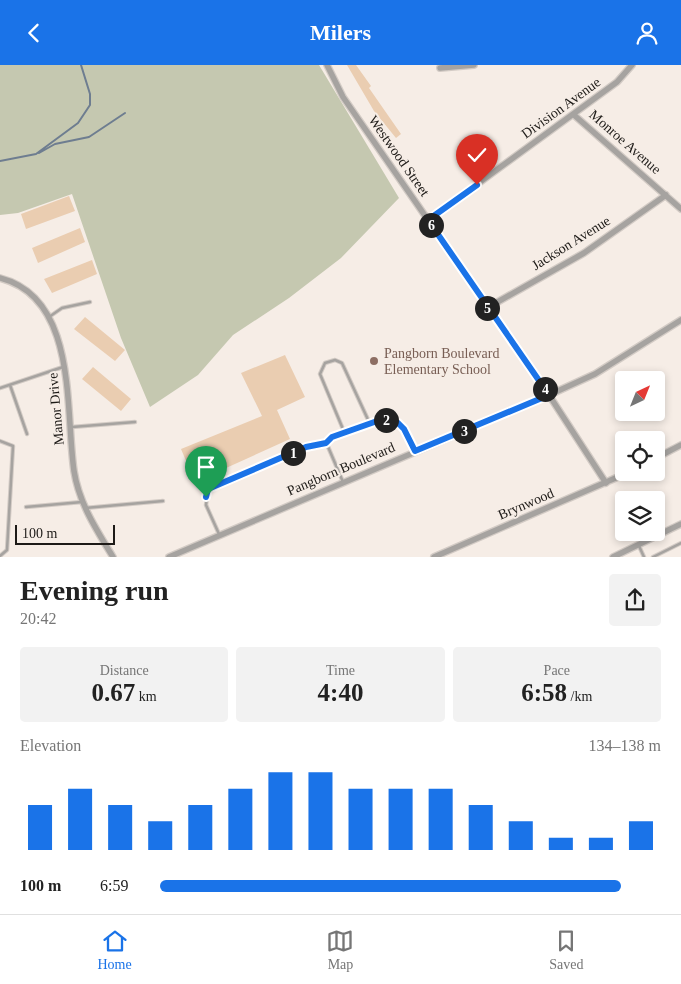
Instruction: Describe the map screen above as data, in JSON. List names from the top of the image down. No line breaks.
{"streets":{"street":["Division Avenue","Monroe Avenue","Westwood Street","Jackson Avenue","Manor Drive","Pangborn Boulevard","Brynwood"]},"crossings":[["Division Avenue","Monroe Avenue"],["Division Avenue","Westwood Street"],["Monroe Avenue","Jackson Avenue"],["Westwood Street","Jackson Avenue"],["Westwood Street","Pangborn Boulevard"],["Westwood Street","Brynwood"]],"places":["Pangborn Boulevard Elementary School"],"scale_bar":"100 m","north":"top right","page":{"header":"Milers","pins":["6","5","4","2","3","1"],"scale":"100 m","heading":["Evening run","20:42"],"stats":[["Distance","0.67 km"],["Time","4:40"],["Pace","6:58 /km"]],"chart":["Elevation","134–138 m"],"list":[{"name":"100 m","note":"6:59"}],"tabs":["Home","Map","Saved"]}}
